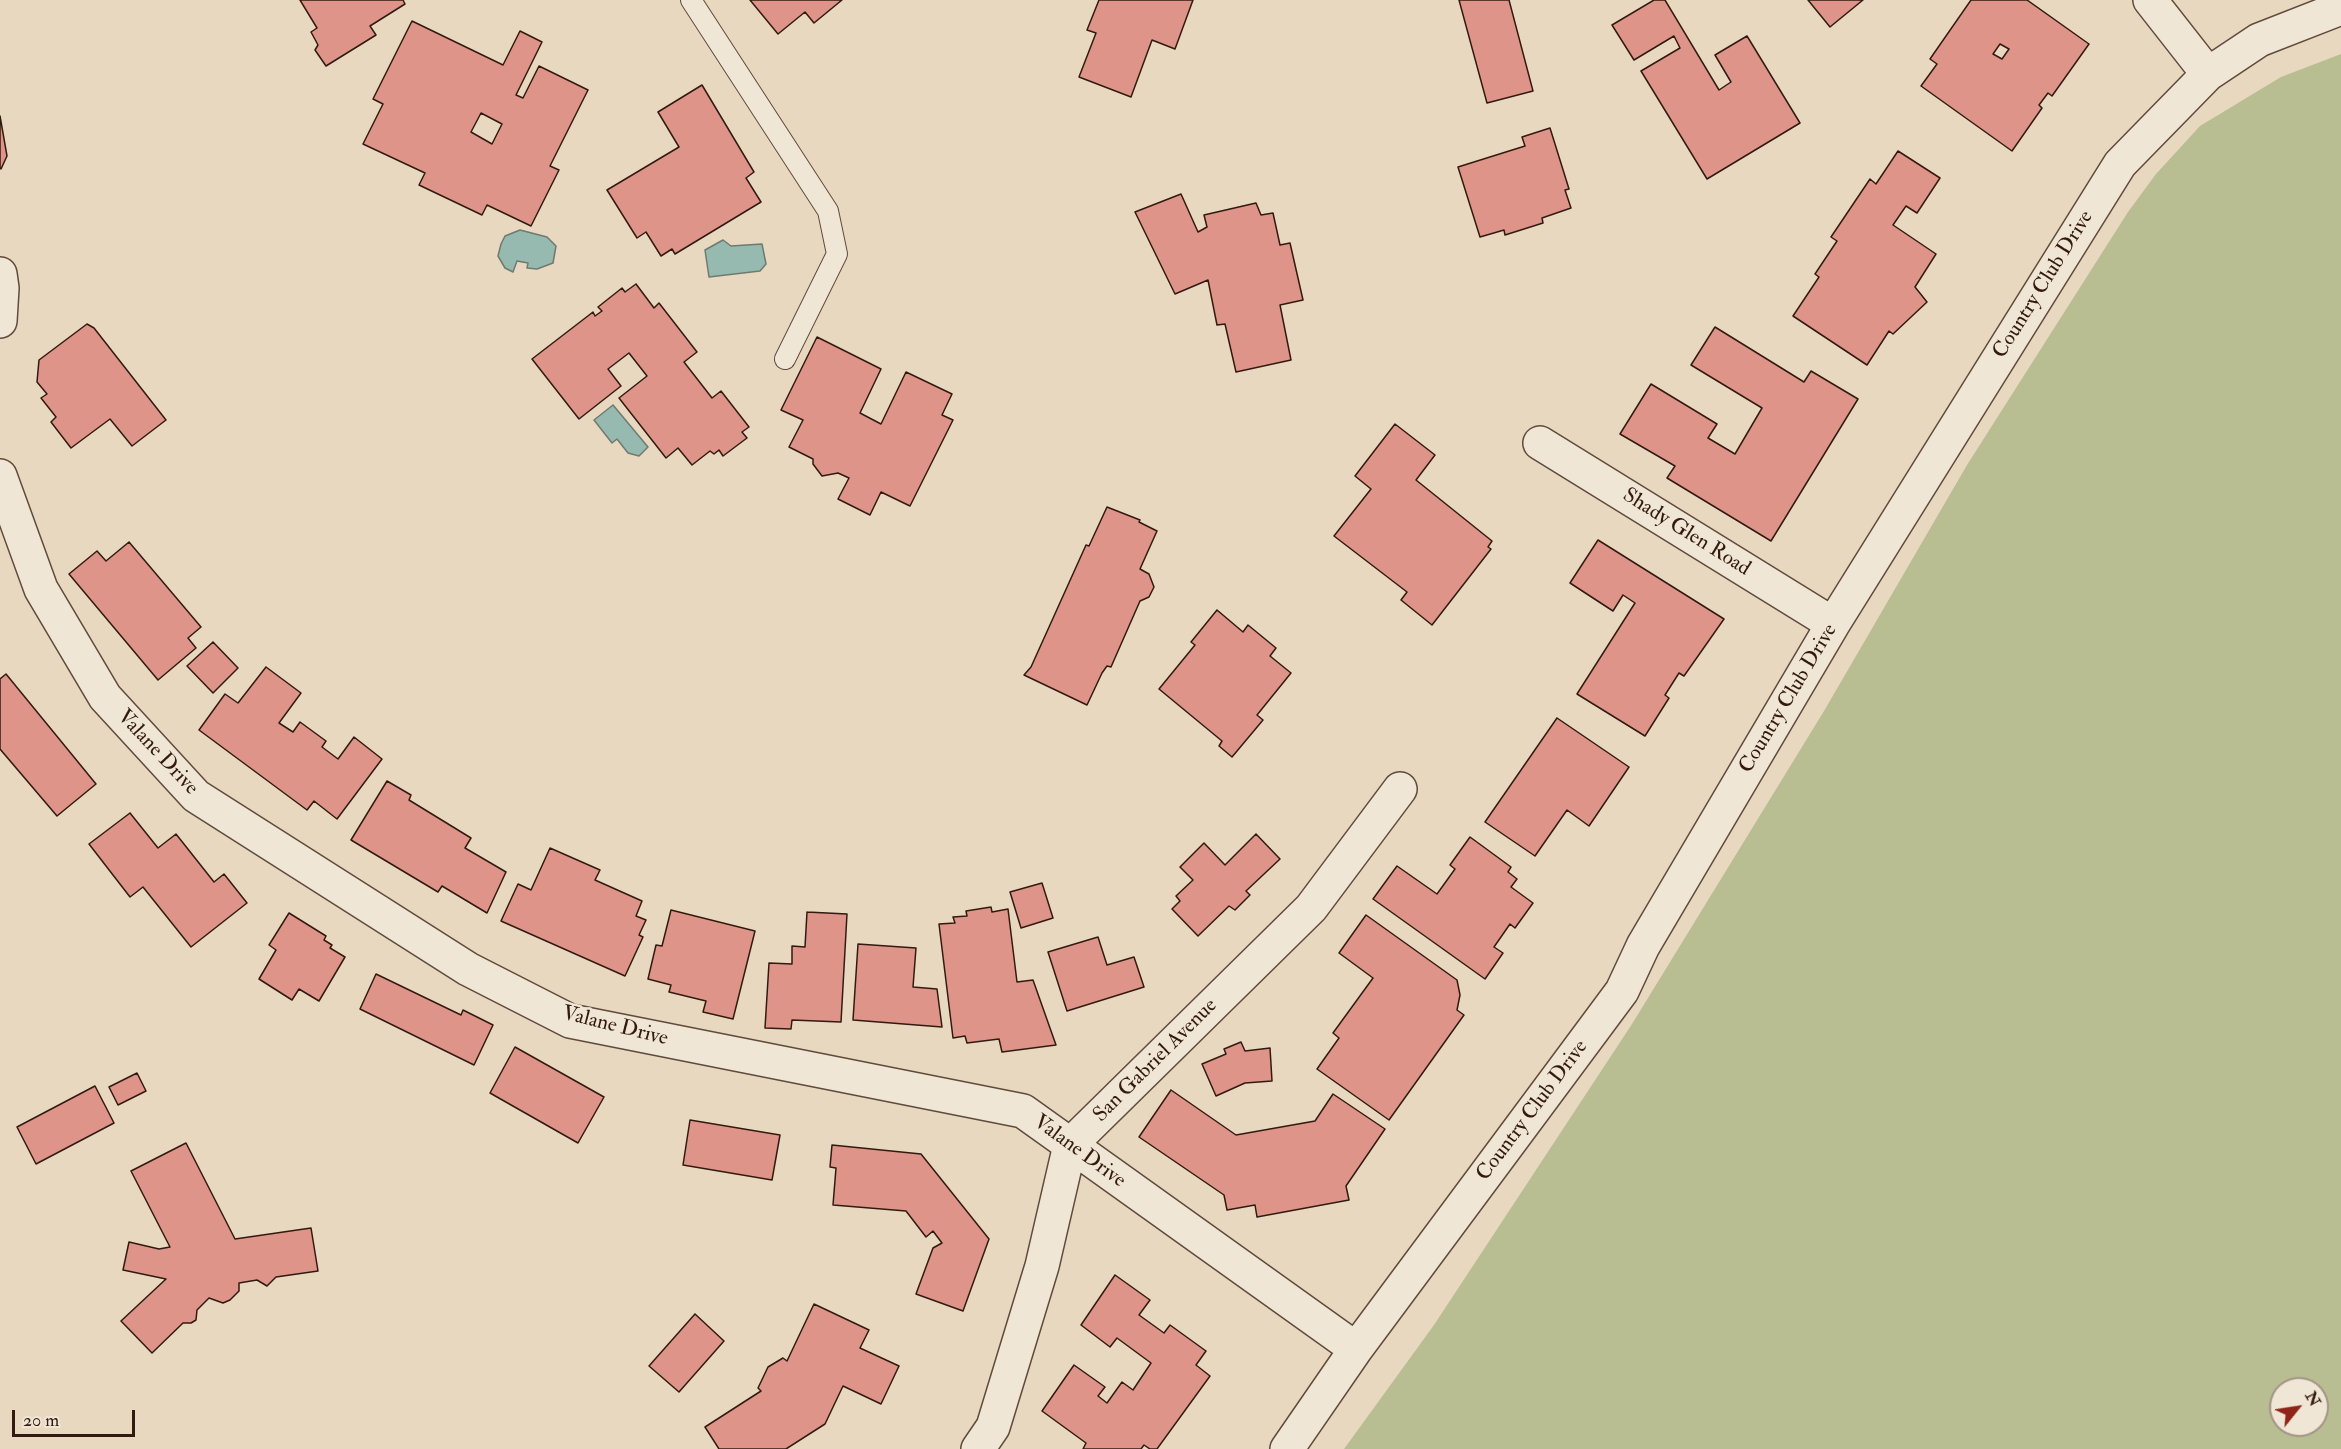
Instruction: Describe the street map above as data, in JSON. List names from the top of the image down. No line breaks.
{"streets":{"street":["Country Club Drive","Shady Glen Road","Valane Drive","San Gabriel Avenue"]},"crossings":[["Country Club Drive","Shady Glen Road"],["Country Club Drive","Valane Drive"],["Valane Drive","San Gabriel Avenue"]],"scale_bar":"20 m","north":"top right"}
